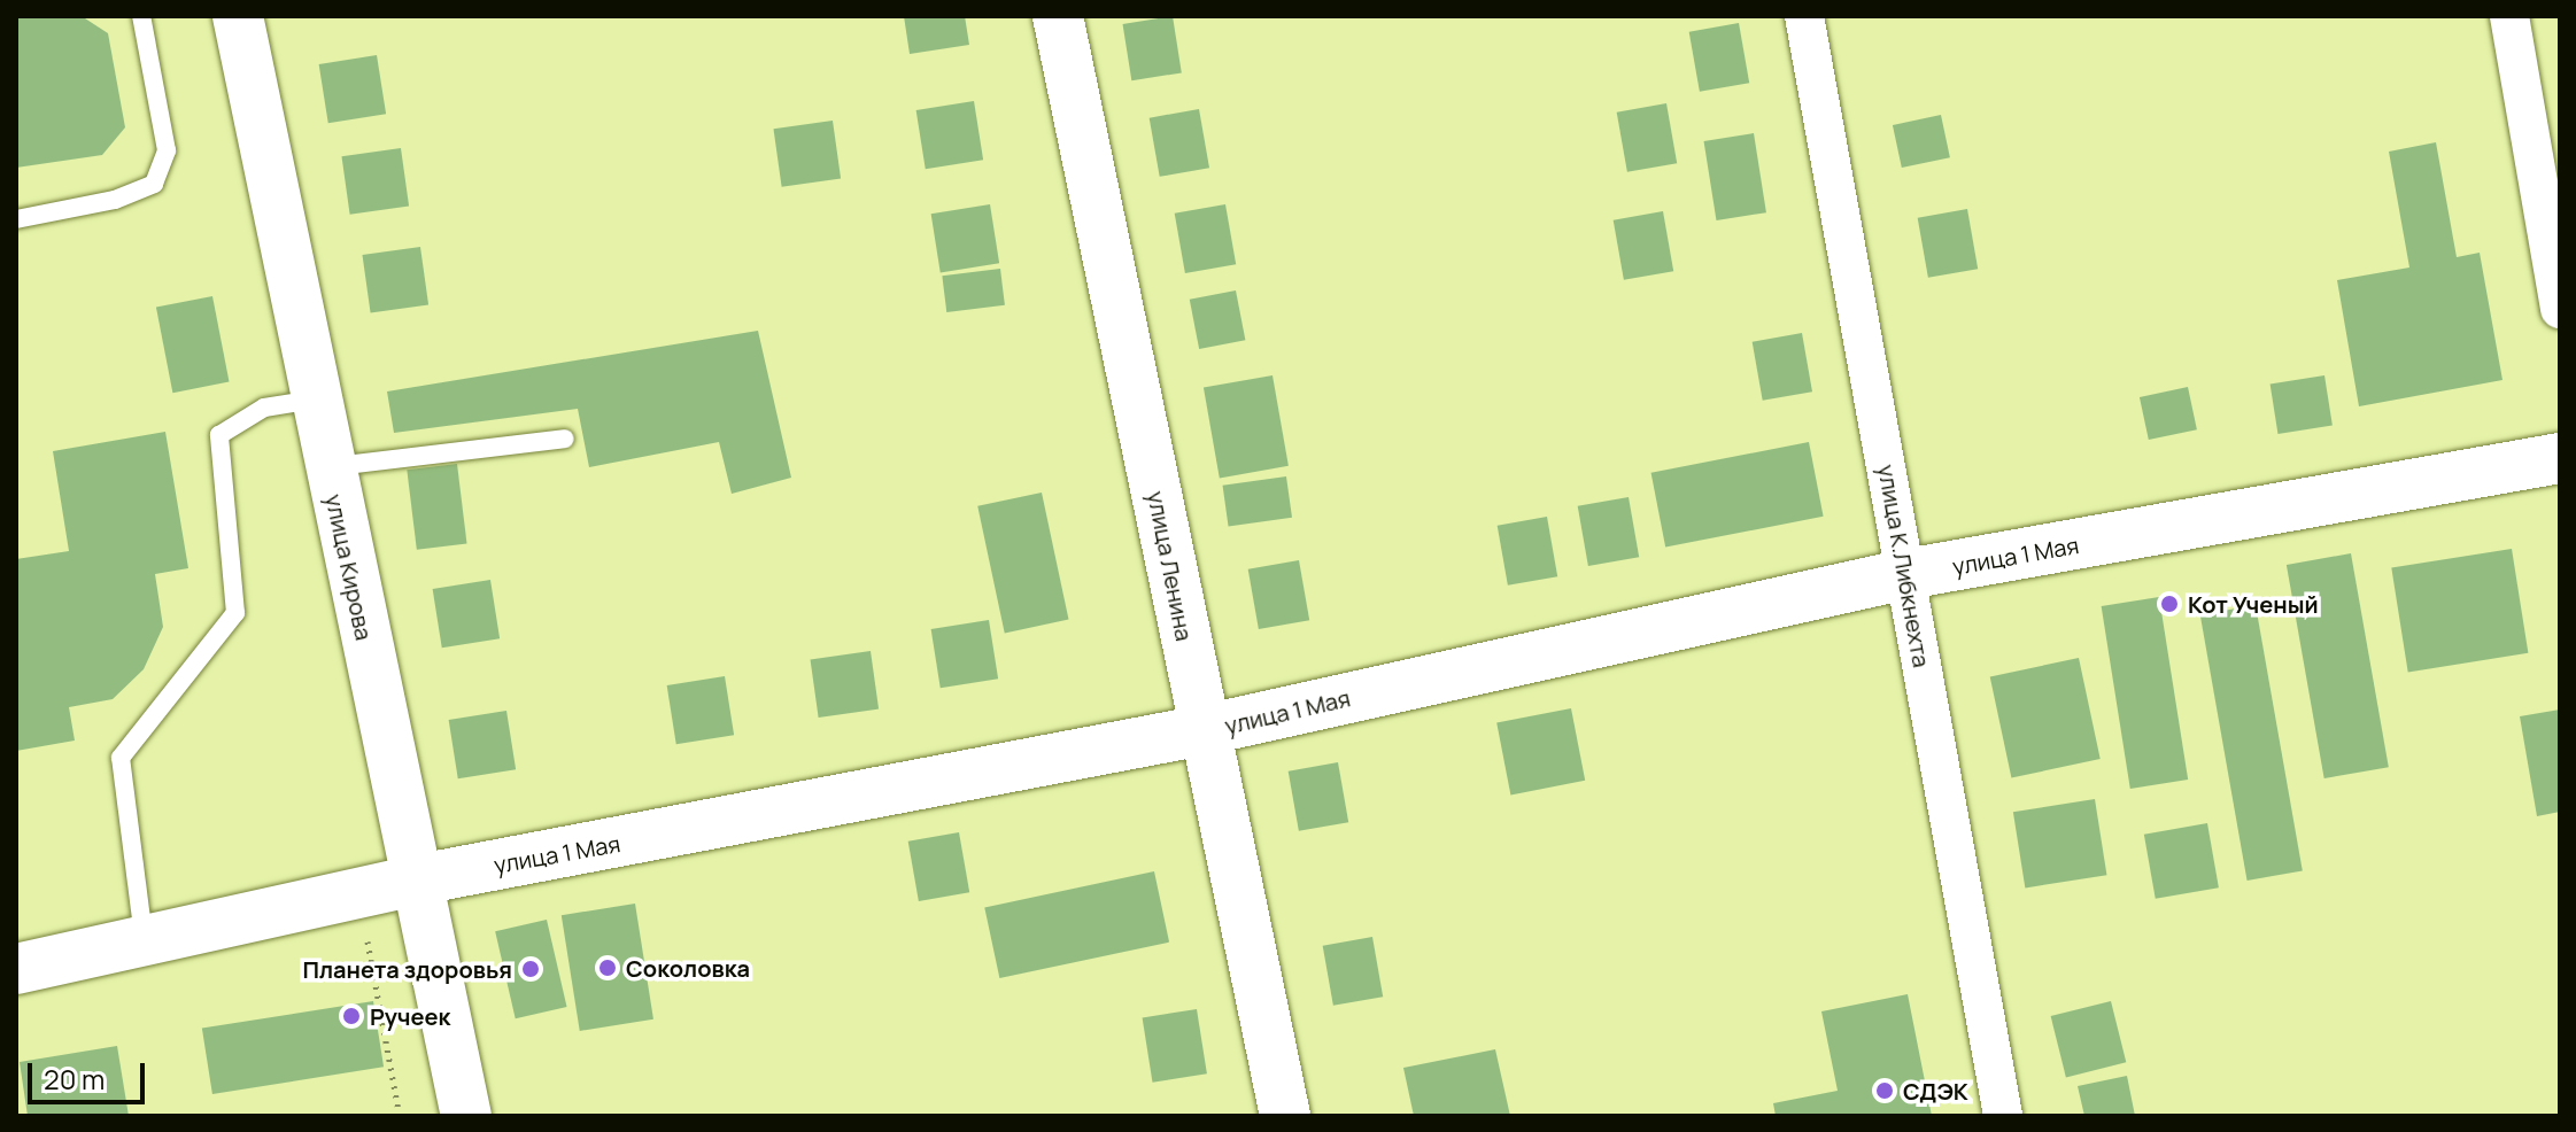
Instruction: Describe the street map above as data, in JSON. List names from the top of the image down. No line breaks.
{"streets":{"main road":["улица 1 Мая","улица Ленина","улица Кирова"],"street":["улица К.Либкнехта"]},"crossings":[["улица 1 Мая","улица Ленина"],["улица 1 Мая","улица К.Либкнехта"],["улица 1 Мая","улица Кирова"]],"places":["Кот Ученый","Соколовка","Планета здоровья","Ручеек","СДЭК"],"scale_bar":"20 m"}
